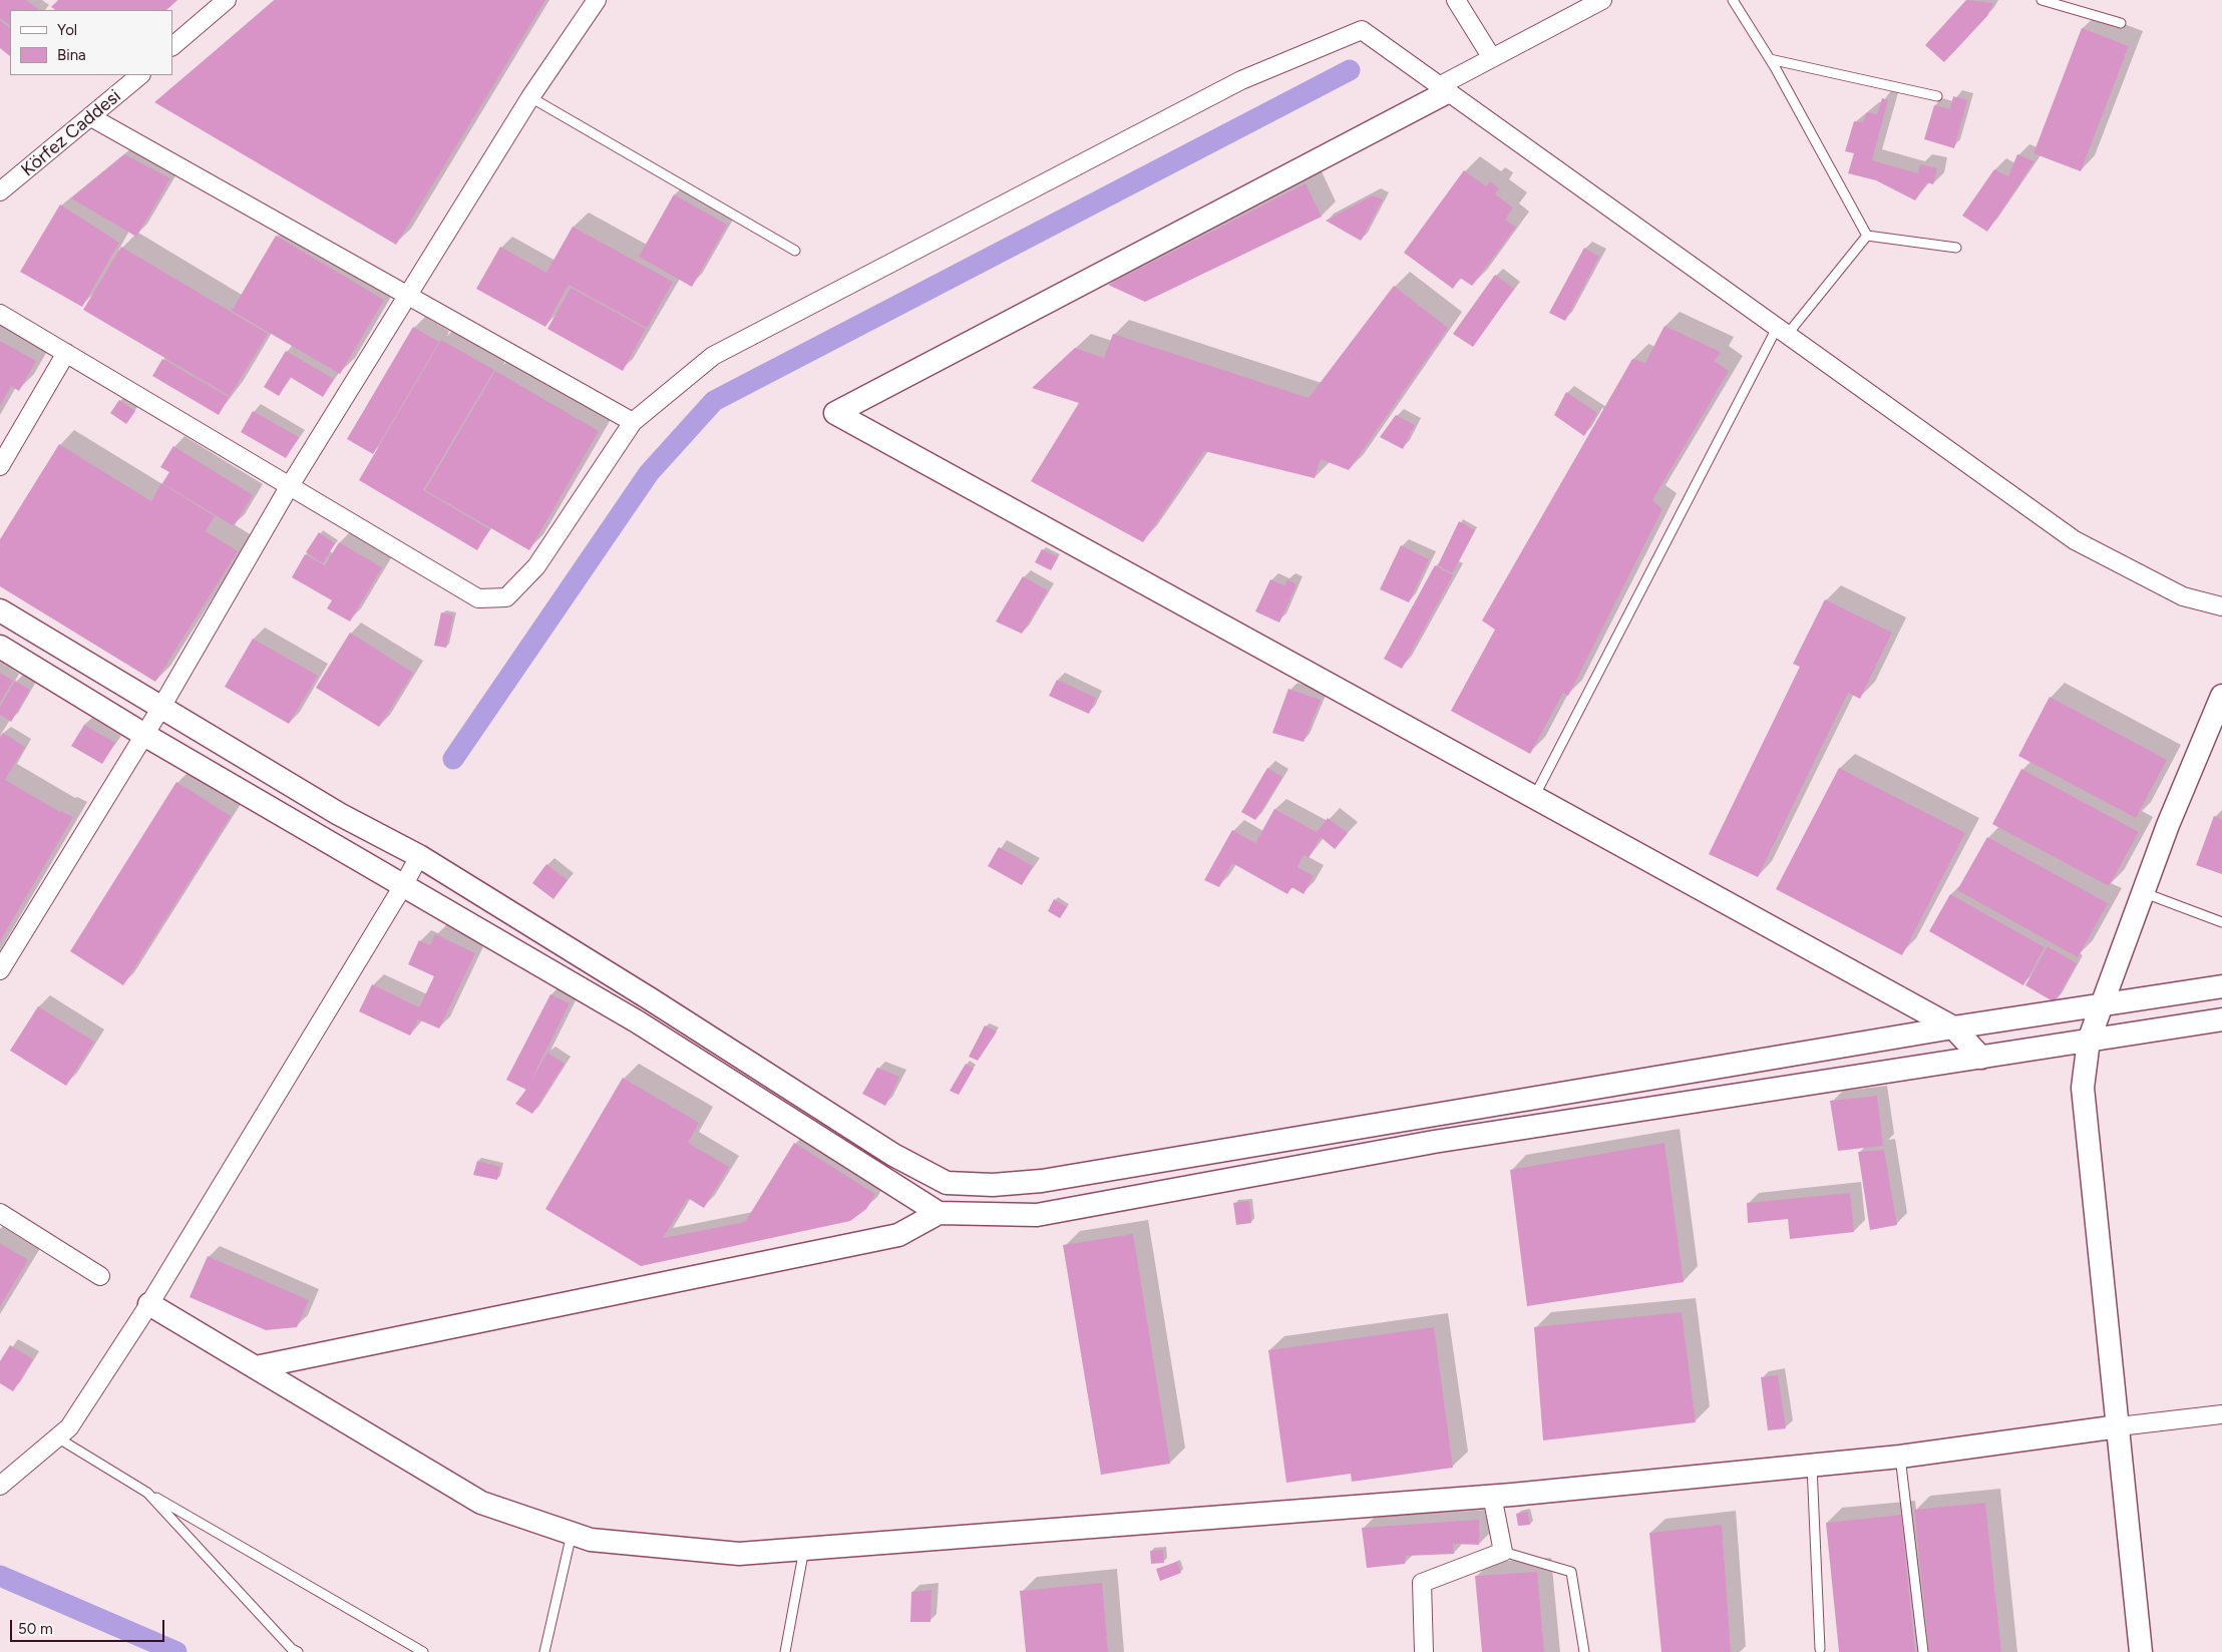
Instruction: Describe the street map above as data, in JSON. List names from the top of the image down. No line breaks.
{"streets":{"street":["Körfez Caddesi"]},"legend":["Yol","Bina"],"scale_bar":"50 m"}
